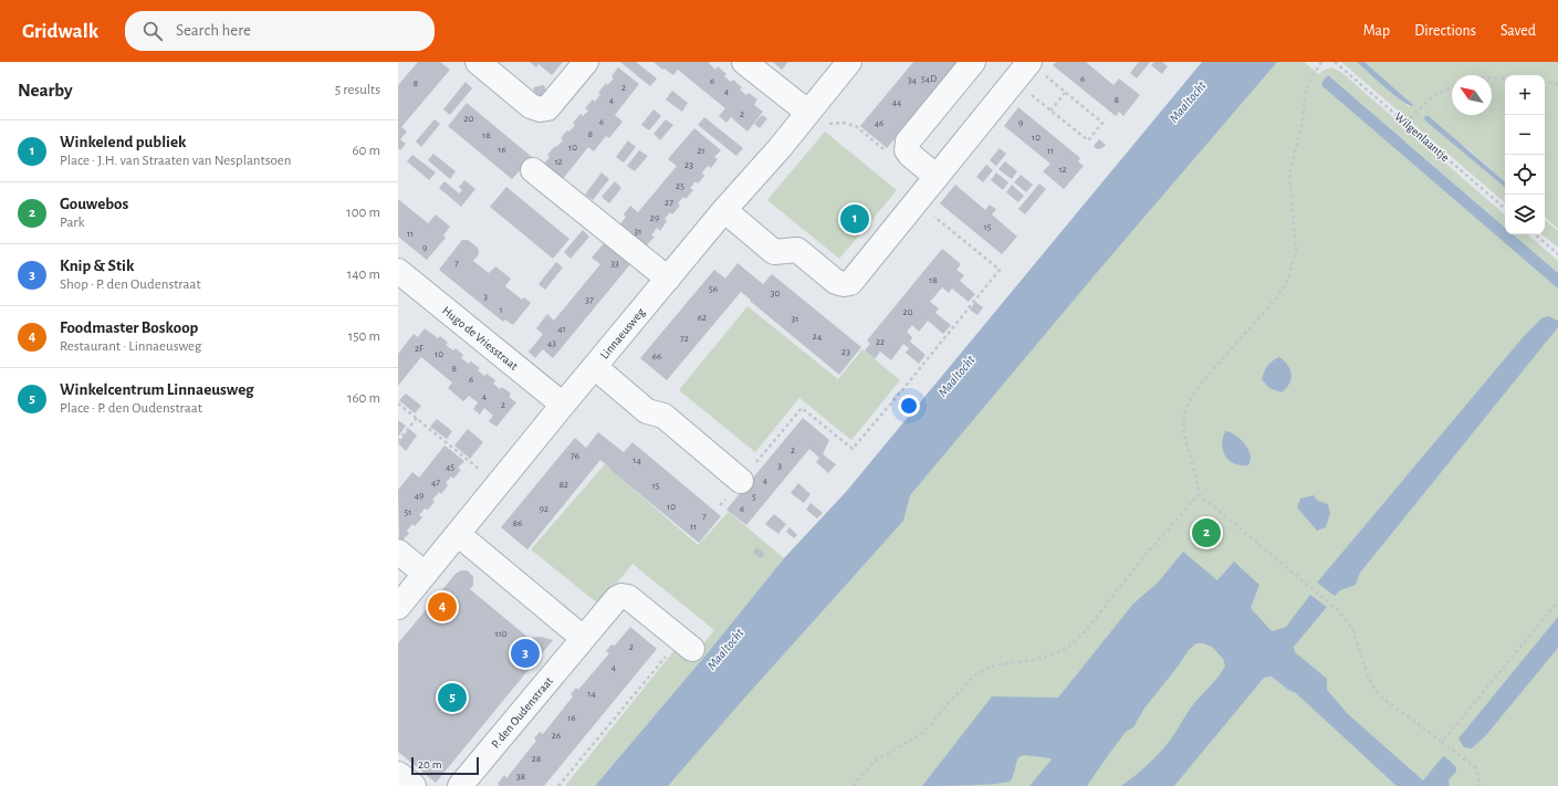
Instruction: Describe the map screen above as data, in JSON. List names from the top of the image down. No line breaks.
{"streets":{"street":["Linnaeusweg","Hugo de Vriesstraat","P. den Oudenstraat"],"path":["Wilgenlaantje"]},"crossings":[["Linnaeusweg","Hugo de Vriesstraat"]],"water":["Maaltocht"],"house_numbers":["54D","6","34","6","8","2","4","4","8","44","2","20","6","46","9","8","18","10","10","16","21","11","12","23","12","25","27","29","15","31","11","9","7","33","18","56","30","3","37","1","20","62","31","41","24","72","22","43","2F","23","10","66","8","6","4","2","2","76","14","3","45","4","47","82","15","49","5","10","92","6","51","7","86","11","110","2","4","14","16","26","28","38"],"scale_bar":"20 m","north":"top left","page":{"header":"Gridwalk","search":"Search here","nav":["Map","Directions","Saved"],"heading":["Nearby","5 results"],"map_buttons":["+","−"],"list":[{"mark":"1","name":"Winkelend publiek","note":"Place · J.H. van Straaten van Nesplantsoen","value":"60 m"},{"mark":"2","name":"Gouwebos","note":"Park","value":"100 m"},{"mark":"3","name":"Knip & Stik","note":"Shop · P. den Oudenstraat","value":"140 m"},{"mark":"4","name":"Foodmaster Boskoop","note":"Restaurant · Linnaeusweg","value":"150 m"},{"mark":"5","name":"Winkelcentrum Linnaeusweg","note":"Place · P. den Oudenstraat","value":"160 m"}],"pins":["1","2","4","3","5"],"scale":"20 m"}}
